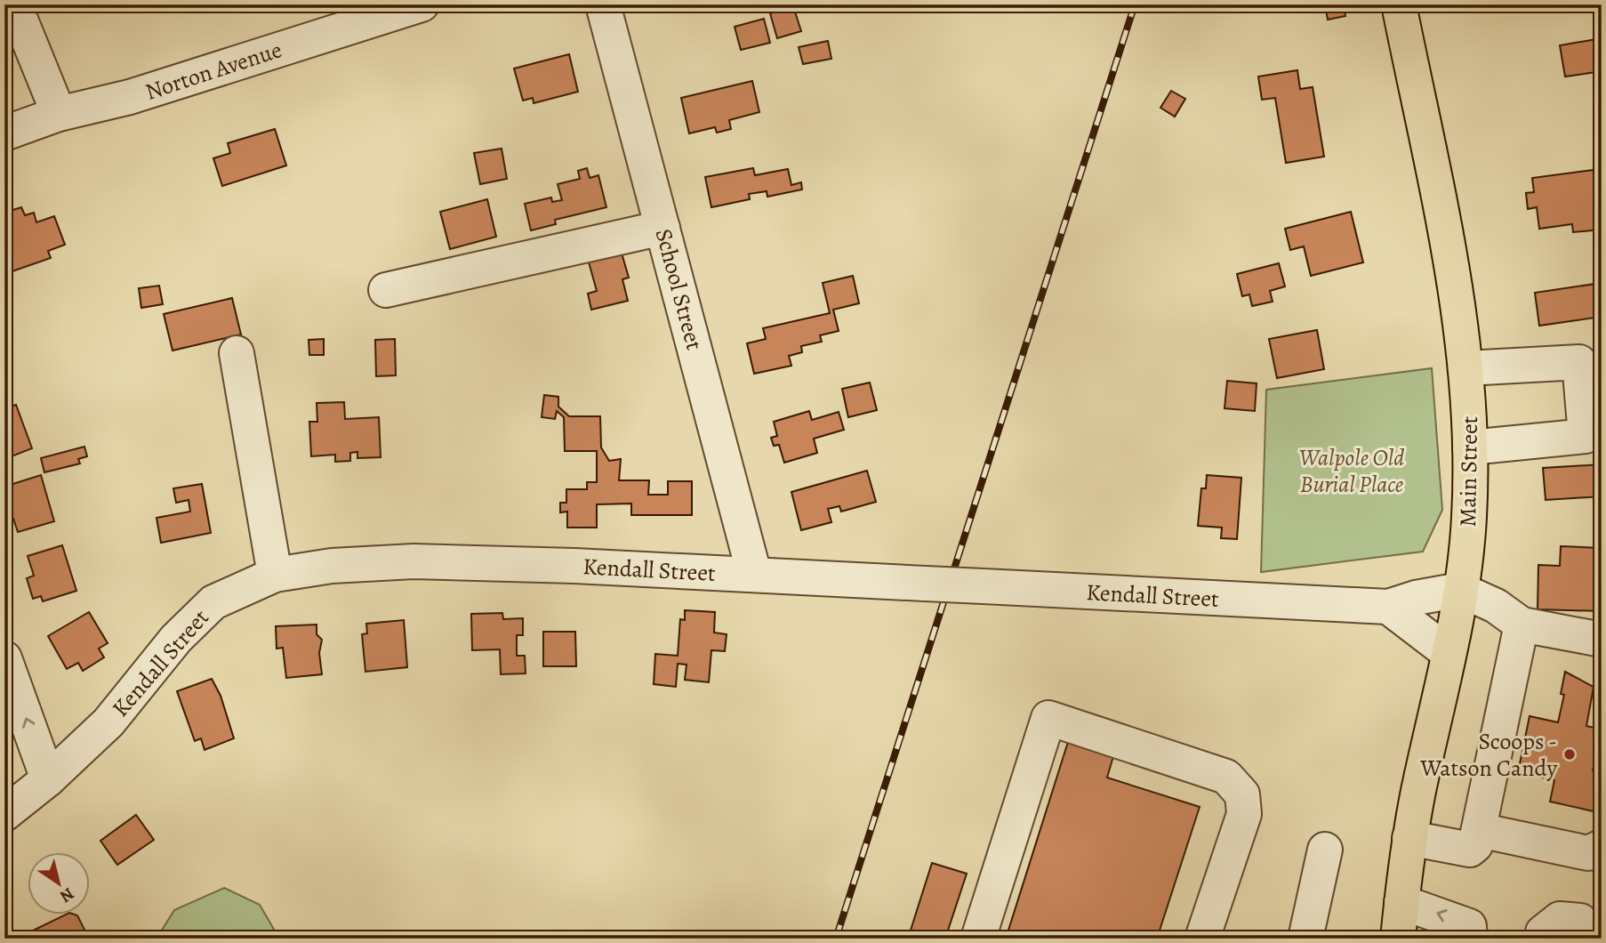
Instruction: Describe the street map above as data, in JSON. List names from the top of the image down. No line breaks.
{"streets":{"main road":["Main Street"],"street":["Norton Avenue","School Street","Kendall Street"]},"crossings":[["School Street","Kendall Street"]],"parks":["Walpole Old Burial Place"],"places":["Scoops - Watson Candy"],"north":"bottom right"}
